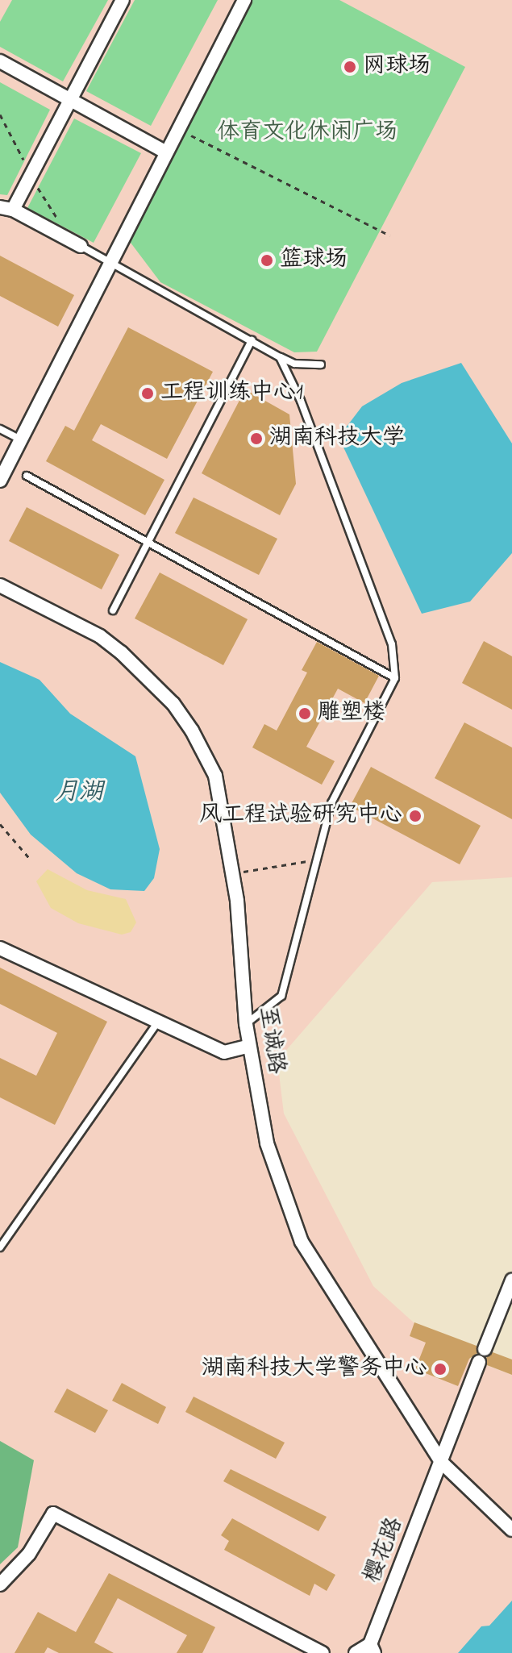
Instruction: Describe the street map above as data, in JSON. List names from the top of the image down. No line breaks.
{"streets":{"street":["至诚路","樱花路"]},"crossings":[["至诚路","樱花路"]],"water":["月湖"],"parks":["体育文化休闲广场"],"places":["网球场","篮球场","工程训练中心1","湖南科技大学","雕塑楼","风工程试验研究中心","湖南科技大学警务中心"]}
